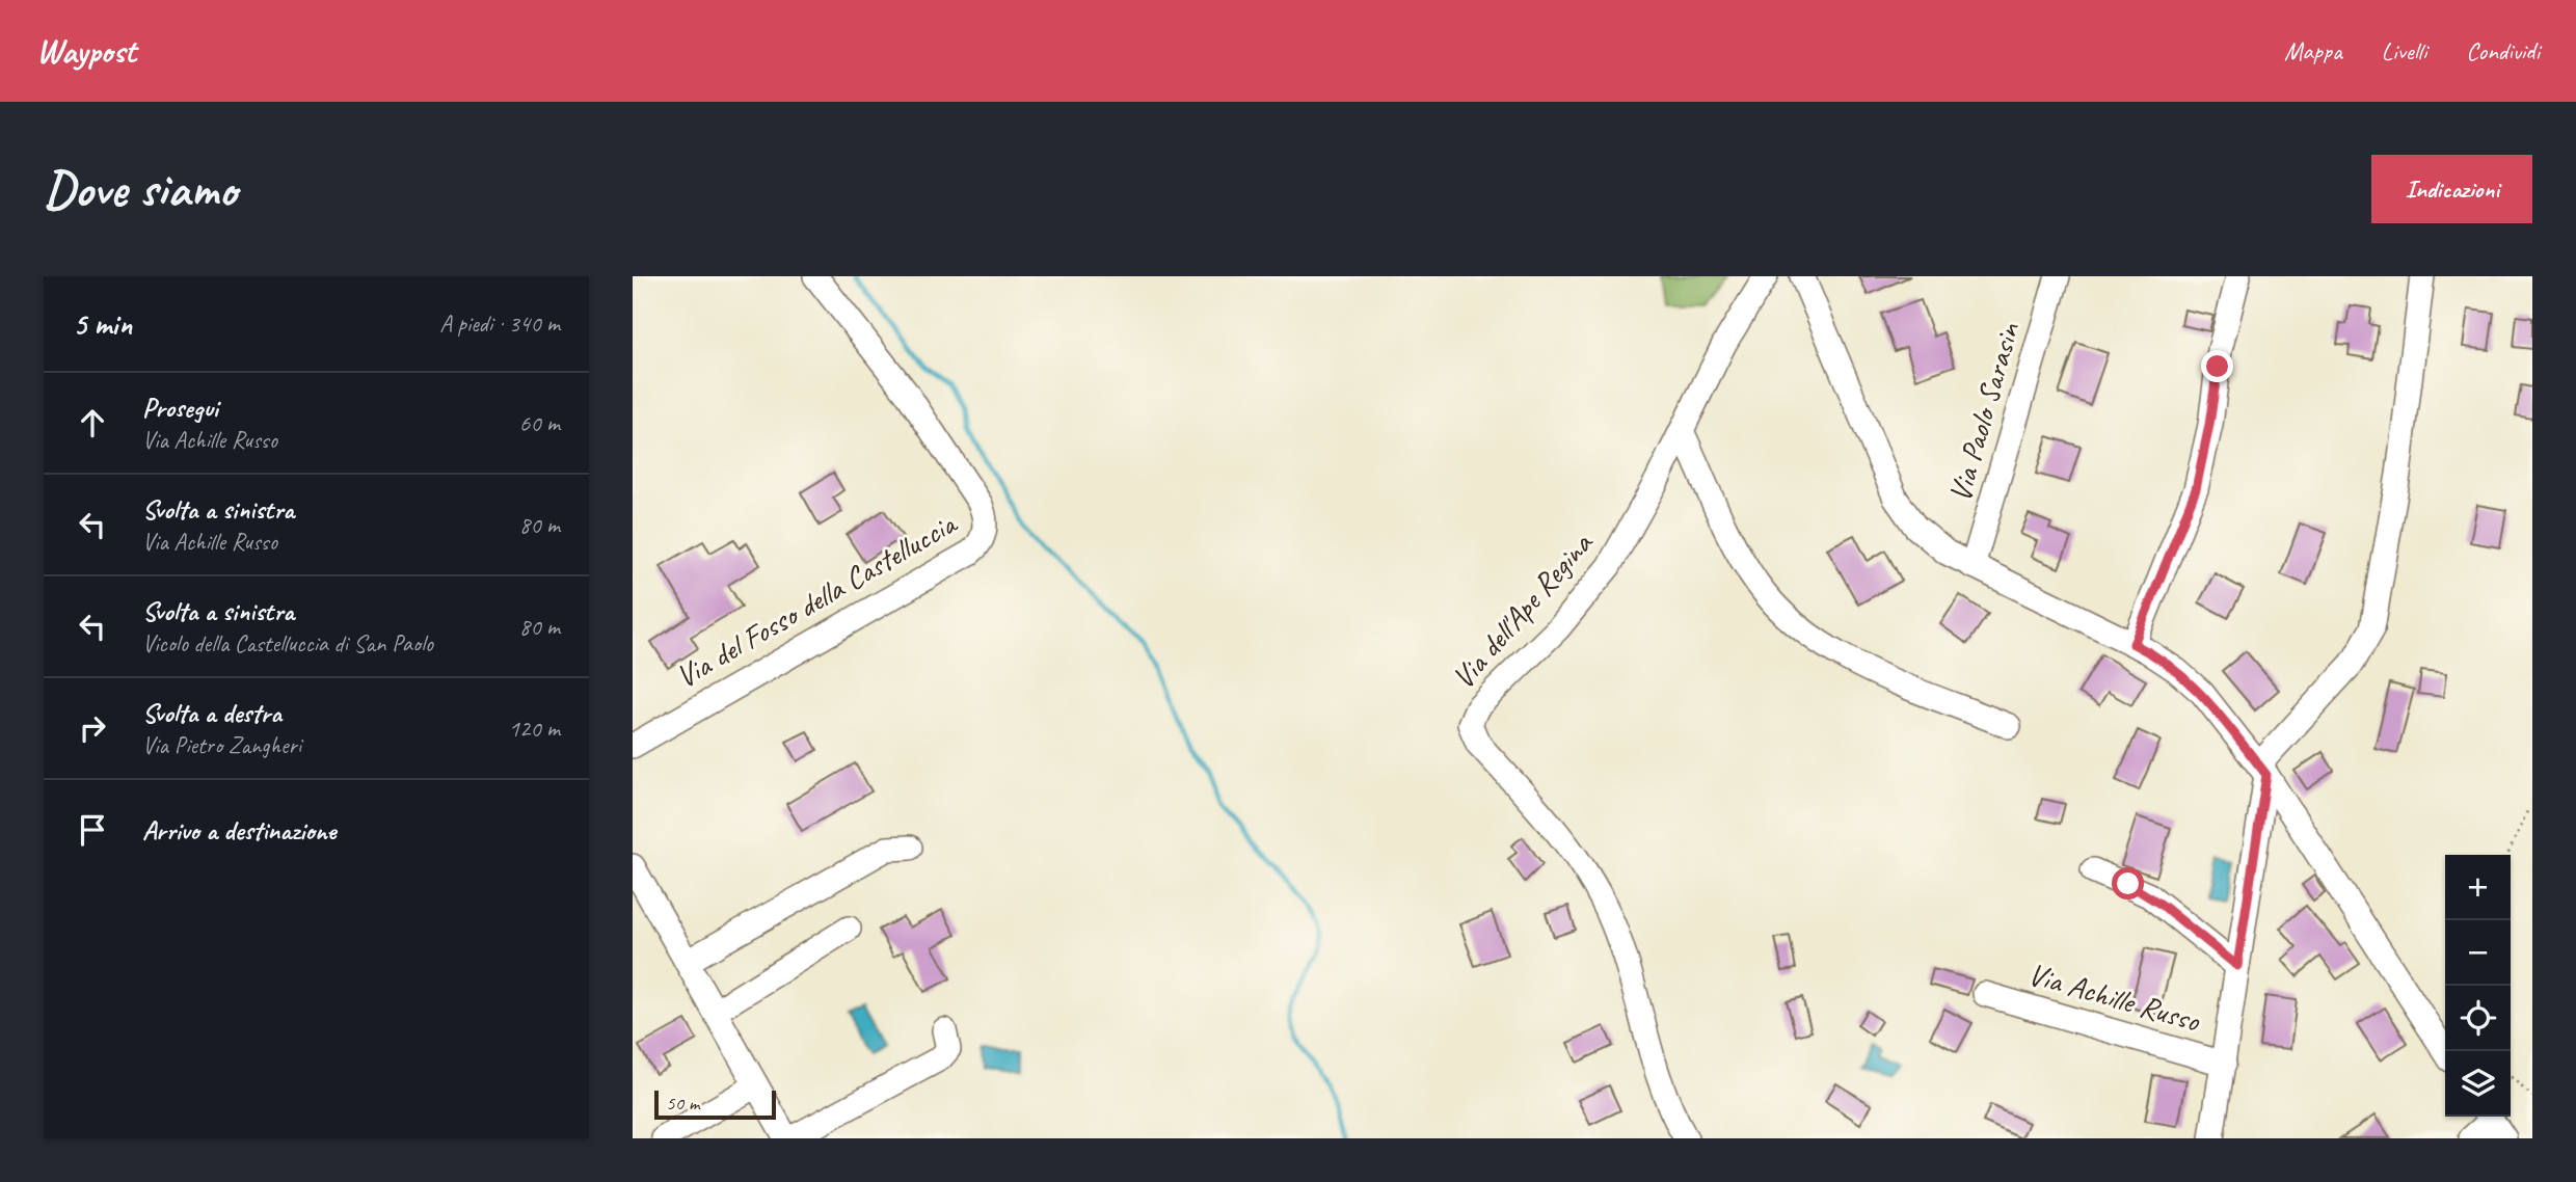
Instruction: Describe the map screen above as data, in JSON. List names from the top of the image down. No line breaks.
{"streets":{"street":["Via Paolo Sarasin","Via del Fosso della Castelluccia","Via dell'Ape Regina","Via Achille Russo"]},"scale_bar":"50 m","page":{"header":"Waypost","nav":["Mappa","Livelli","Condividi"],"buttons":"Indicazioni","title":"Dove siamo","heading":["5 min","A piedi · 340 m"],"list":[["Prosegui","Via Achille Russo","60 m"],["Svolta a sinistra","Via Achille Russo","80 m"],["Svolta a sinistra","Vicolo della Castelluccia di San Paolo","80 m"],["Svolta a destra","Via Pietro Zangheri","120 m"],"Arrivo a destinazione"],"map_buttons":["+","−"],"scale":"50 m"}}
